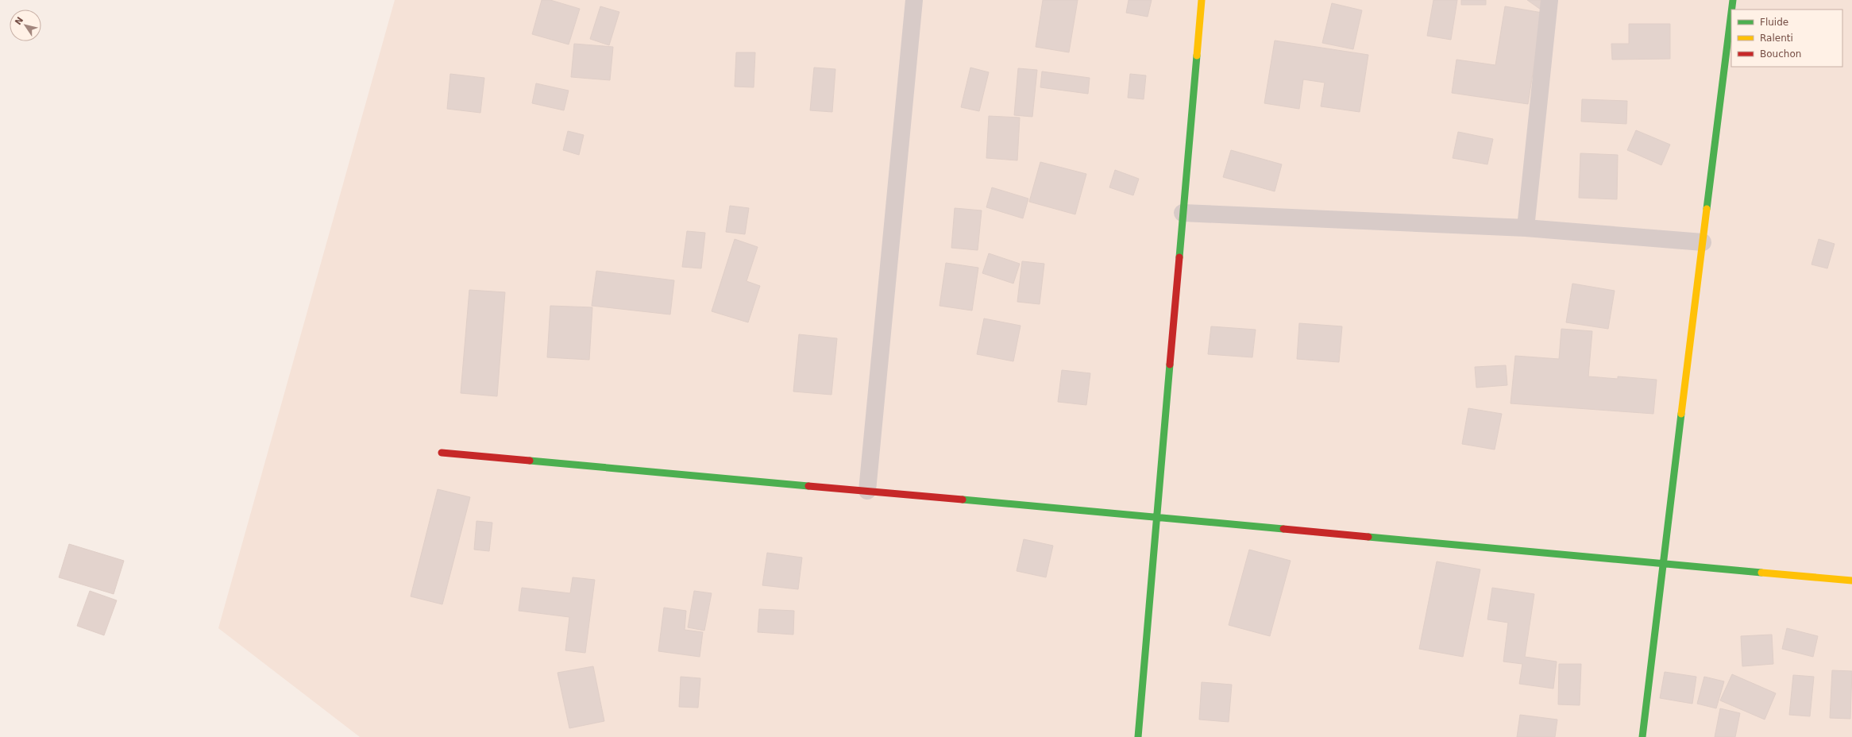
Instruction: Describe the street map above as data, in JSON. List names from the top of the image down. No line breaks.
{"legend":["Fluide","Ralenti","Bouchon"],"north":"top left"}
